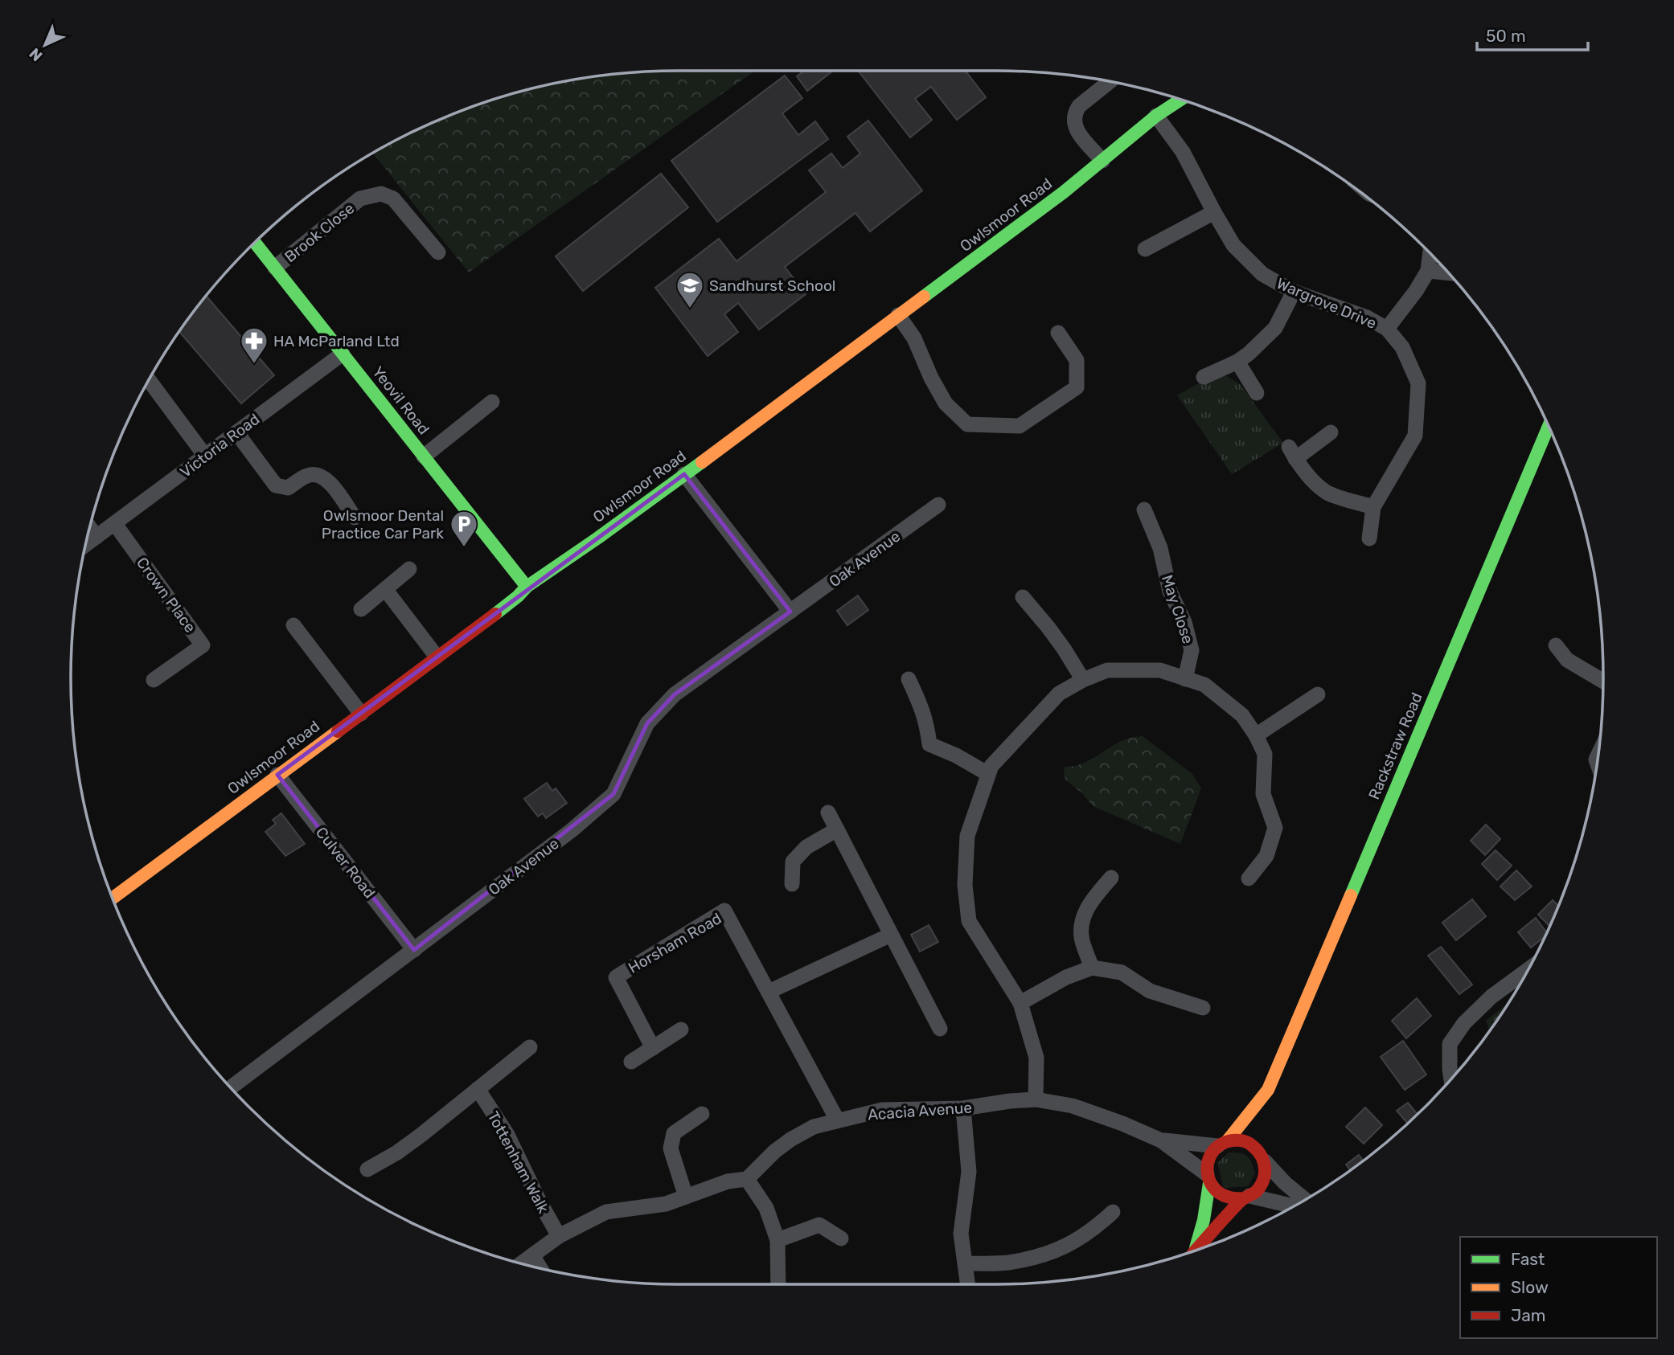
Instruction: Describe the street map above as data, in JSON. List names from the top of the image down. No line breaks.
{"streets":{"street":["Owlsmoor Road","Brook Close","Wargrove Drive","Yeovil Road","Victoria Road","Oak Avenue","Crown Place","May Close","Rackstraw Road","Culver Road","Horsham Road","Acacia Avenue","Tottenham Walk"]},"crossings":[["Owlsmoor Road","Wargrove Drive"],["Owlsmoor Road","Yeovil Road"],["Owlsmoor Road","Culver Road"],["Brook Close","Yeovil Road"],["Yeovil Road","Victoria Road"],["Victoria Road","Crown Place"],["Oak Avenue","Culver Road"],["Rackstraw Road","Acacia Avenue"],["Horsham Road","Acacia Avenue"]],"places":{"school or university":["Sandhurst School"],"pharmacy":["HA McParland Ltd"],"parking":["Owlsmoor Dental Practice Car Park"]},"legend":["Fast","Slow","Jam"],"scale_bar":"50 m","north":"bottom left"}
